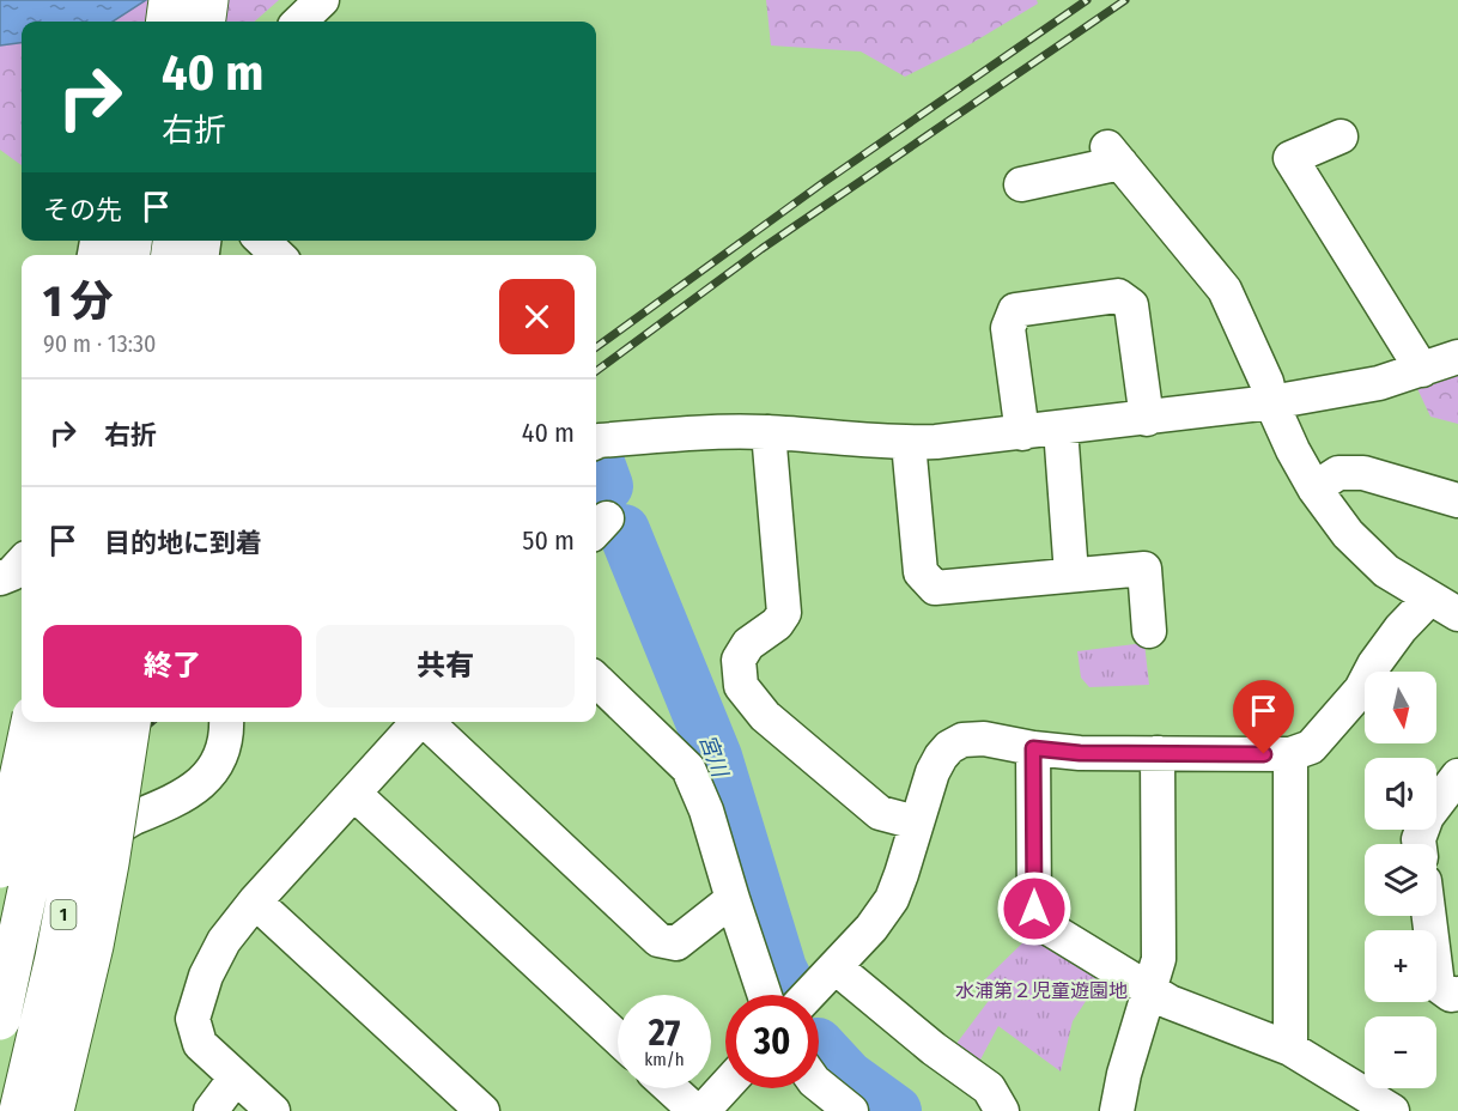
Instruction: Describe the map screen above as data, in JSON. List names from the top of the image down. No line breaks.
{"streets":{"highway":["1"]},"water":["宮川"],"parks":["水浦第２児童遊園地"],"north":"bottom","page":{"turn":["40 m","右折"],"then":"その先","heading":["1 分","90 m · 13:30"],"list":[{"name":"右折","value":"40 m"},{"name":"目的地に到着","value":"50 m"}],"buttons":["終了","共有"],"map_buttons":["+","−"],"speed":"27 km/h","limit":"30"}}
